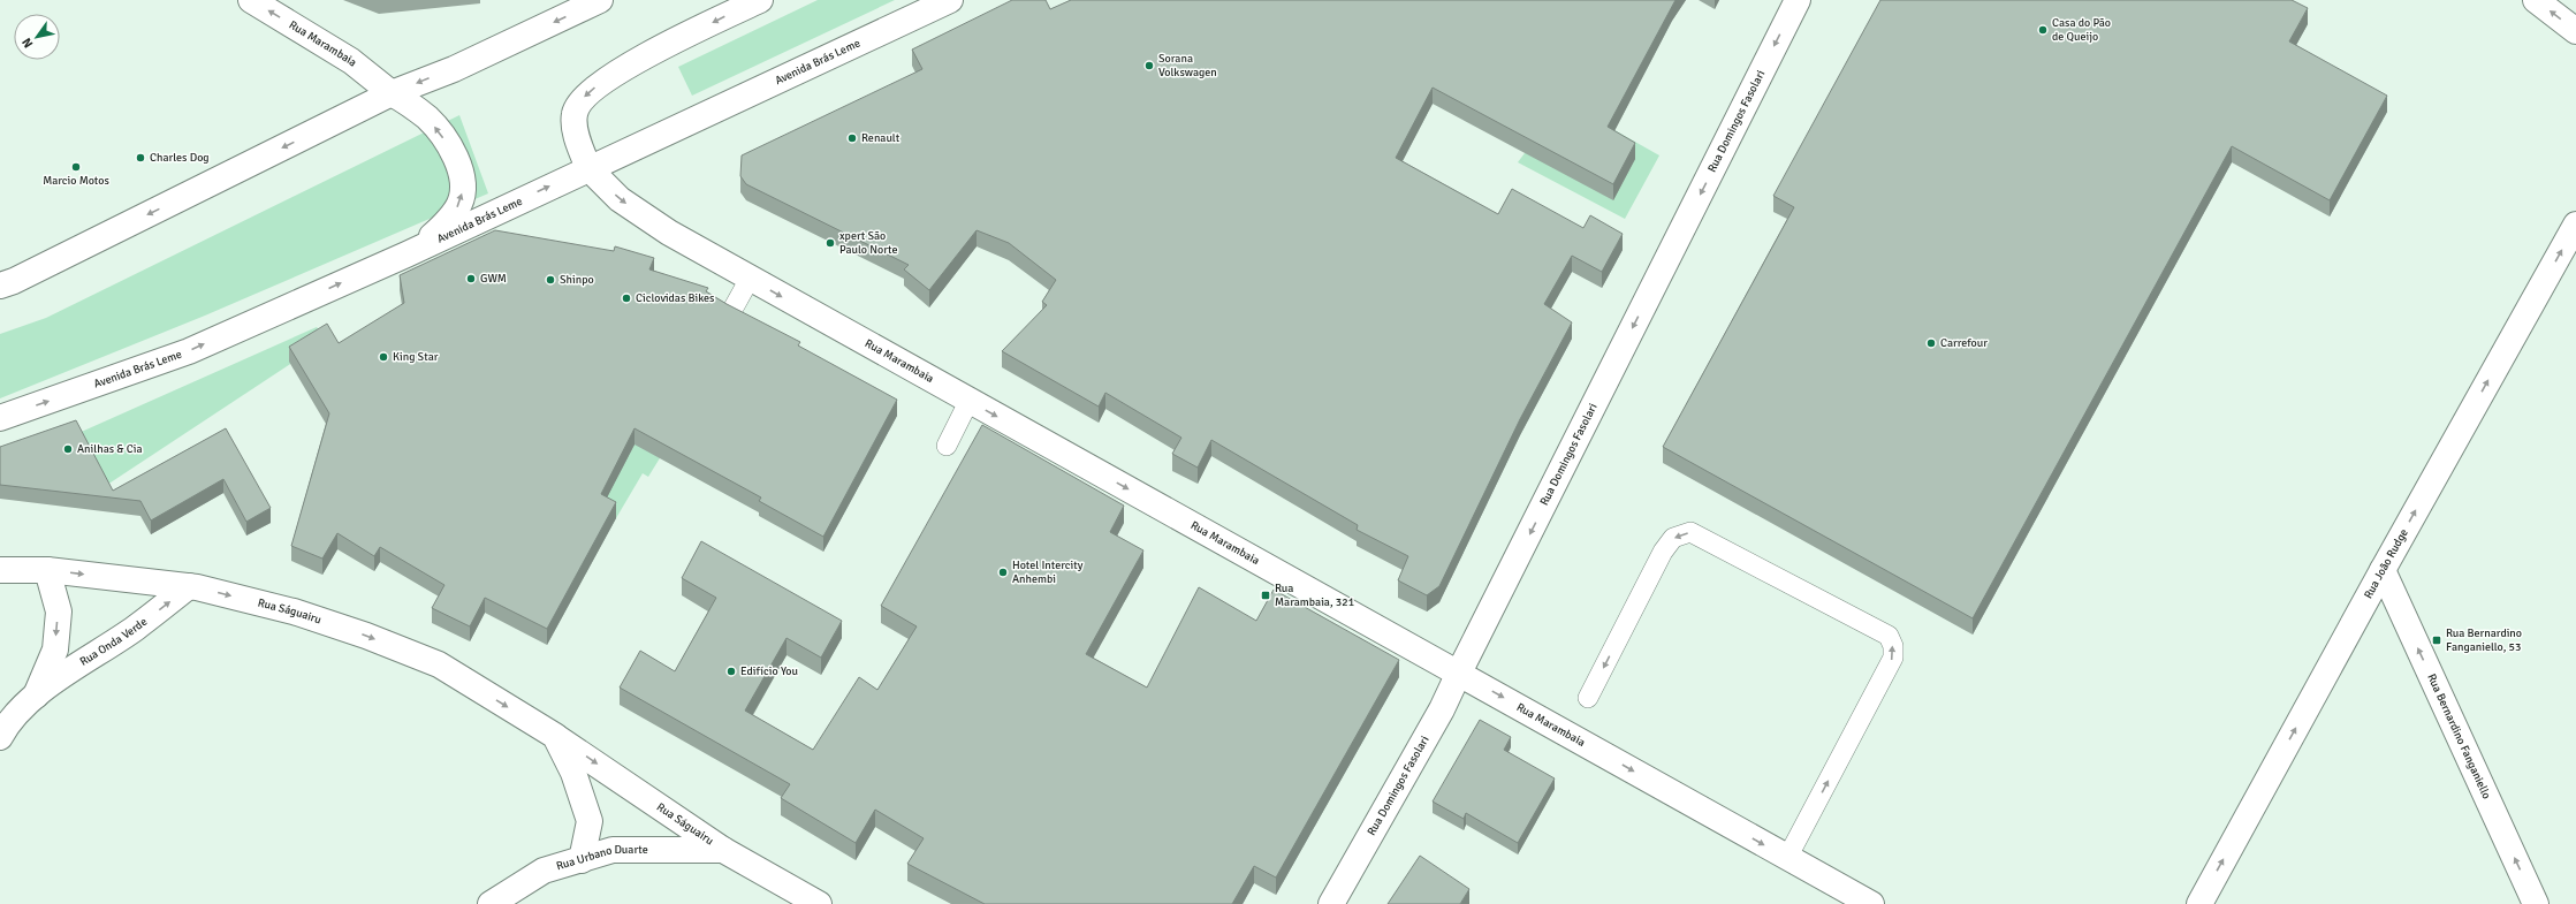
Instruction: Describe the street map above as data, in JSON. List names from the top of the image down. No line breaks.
{"streets":{"street":["Rua Marambaia","Avenida Brás Leme","Rua Domingos Fasolari","Rua João Rudge","Rua Ságuairu","Rua Onda Verde","Rua Bernardino Fanganiello","Rua Urbano Duarte"]},"crossings":[["Rua Marambaia","Avenida Brás Leme"],["Rua Marambaia","Rua Domingos Fasolari"],["Rua João Rudge","Rua Bernardino Fanganiello"],["Rua Ságuairu","Rua Onda Verde"],["Rua Ságuairu","Rua Urbano Duarte"]],"one_way":["Rua Domingos Fasolari","Rua João Rudge","Rua Ságuairu","Rua Bernardino Fanganiello"],"places":{"other":["Casa do Pão de Queijo","Sorana Volkswagen","Renault","Charles Dog","Marcio Motos","xpert São Paulo Norte","GWM","Shinpo","Ciclovidas Bikes","Carrefour","King Star","Anilhas & Cia","Hotel Intercity Anhembi","Edifício You"],"transit":["Rua Marambaia, 321","Rua Bernardino Fanganiello, 53"]},"north":"bottom left"}
